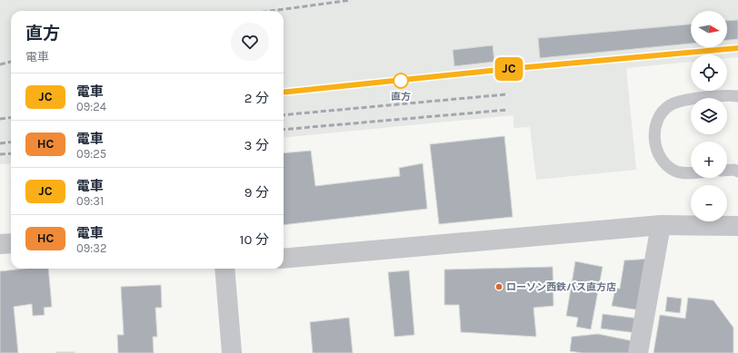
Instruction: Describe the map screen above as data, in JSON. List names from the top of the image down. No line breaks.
{"places":["直方","ローソン西鉄バス直方店"],"north":"right","page":{"on_map":"JC","map_buttons":["+","−"],"heading":["直方","電車"],"list":[{"mark":"JC","name":"電車","note":"09:24","value":"2 分"},{"mark":"HC","name":"電車","note":"09:25","value":"3 分"},{"mark":"JC","name":"電車","note":"09:31","value":"9 分"},{"mark":"HC","name":"電車","note":"09:32","value":"10 分"}]}}
